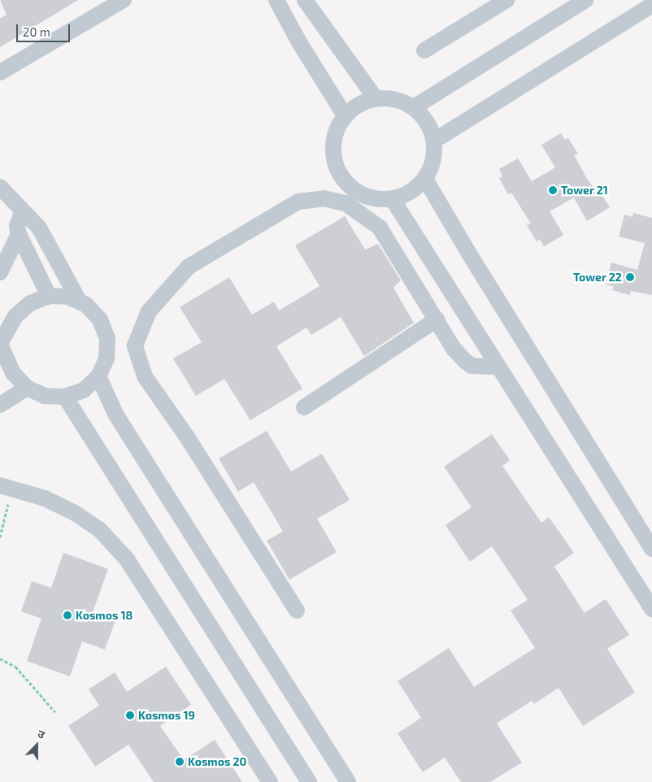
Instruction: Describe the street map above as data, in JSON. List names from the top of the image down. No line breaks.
{"places":["Tower 21","Tower 22","Kosmos 18","Kosmos 19","Kosmos 20"],"scale_bar":"20 m","north":"top"}
